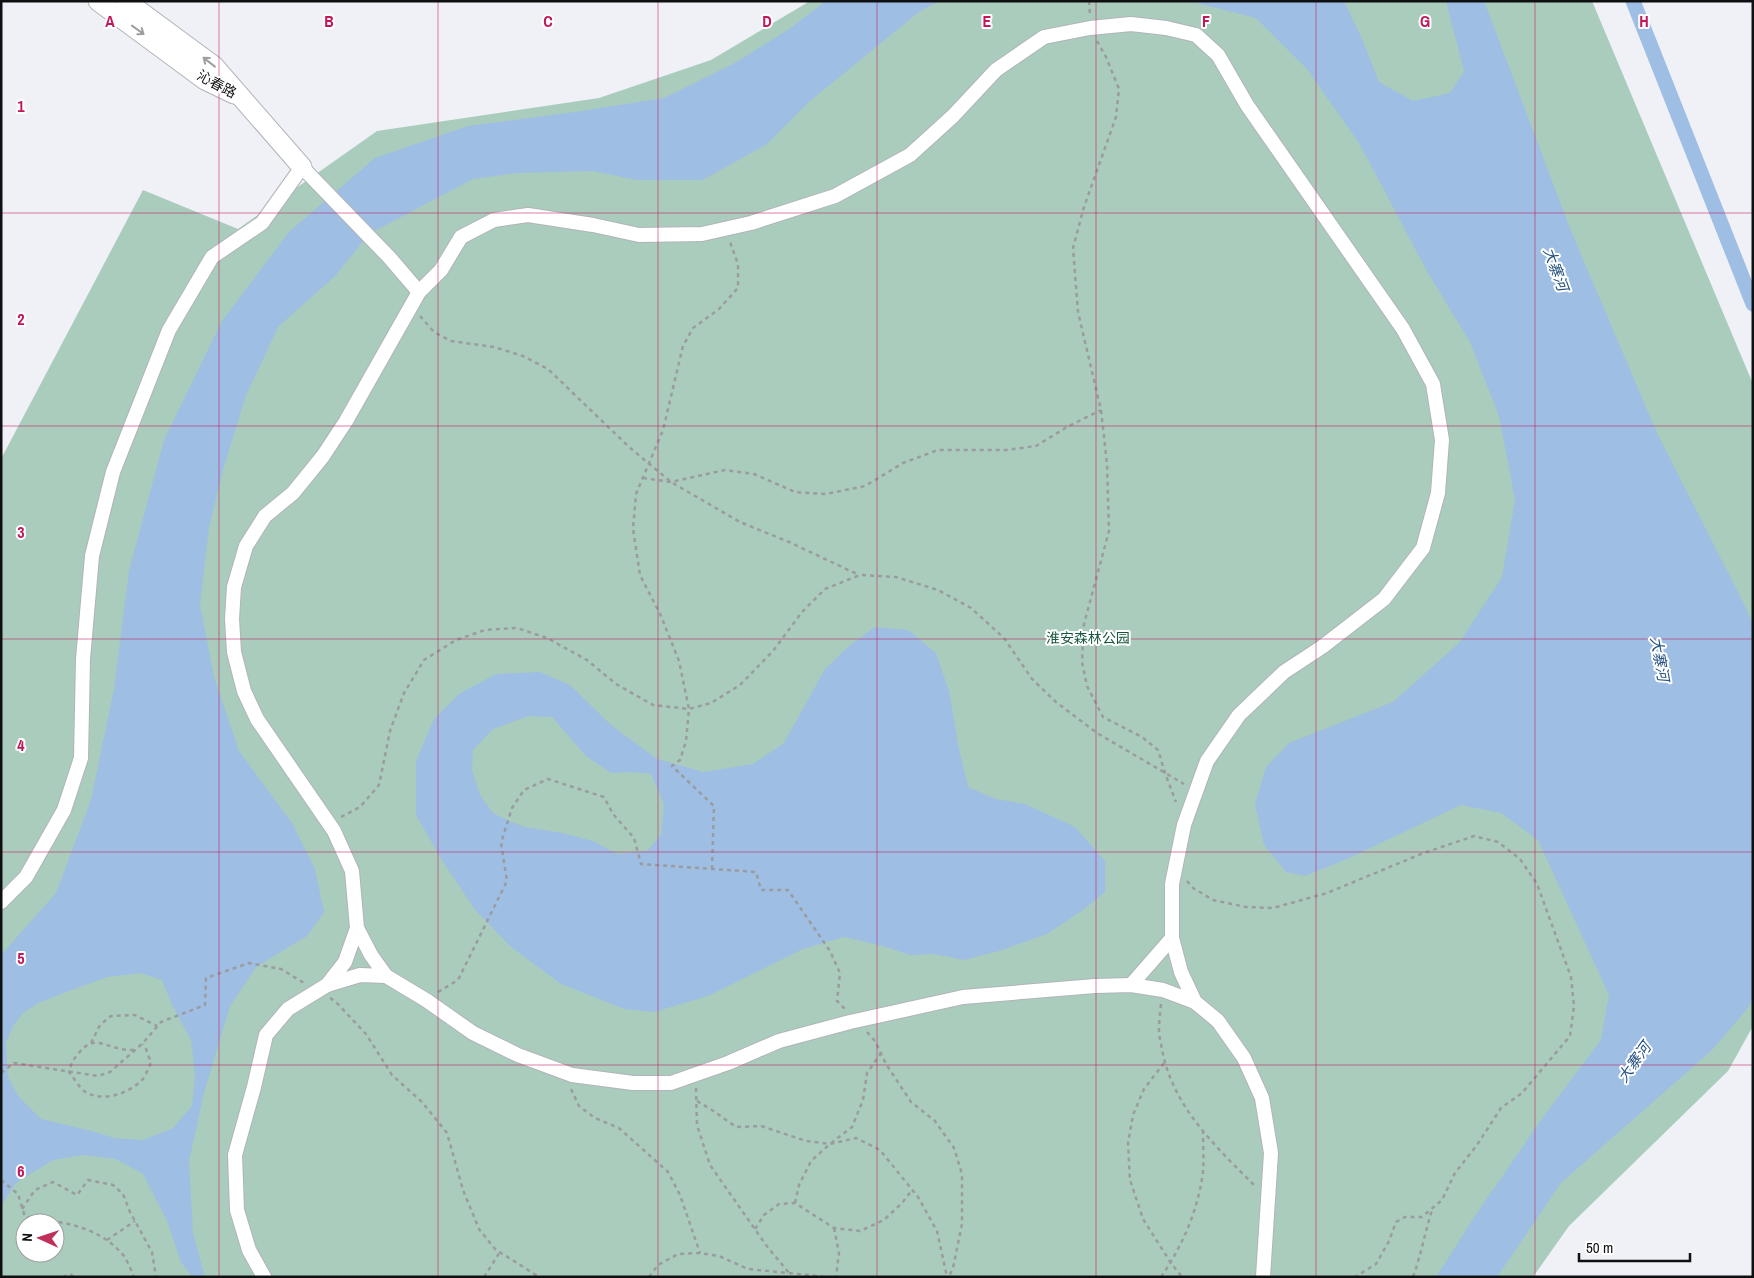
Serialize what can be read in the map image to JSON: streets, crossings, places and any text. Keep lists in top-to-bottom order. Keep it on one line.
{"streets":{"street":["沁春路"]},"water":["大寨河"],"parks":["淮安森林公园"],"scale_bar":"50 m","north":"left","grid":{"columns":["A","B","C","D","E","F","G","H"],"rows":["1","2","3","4","5","6"]}}
